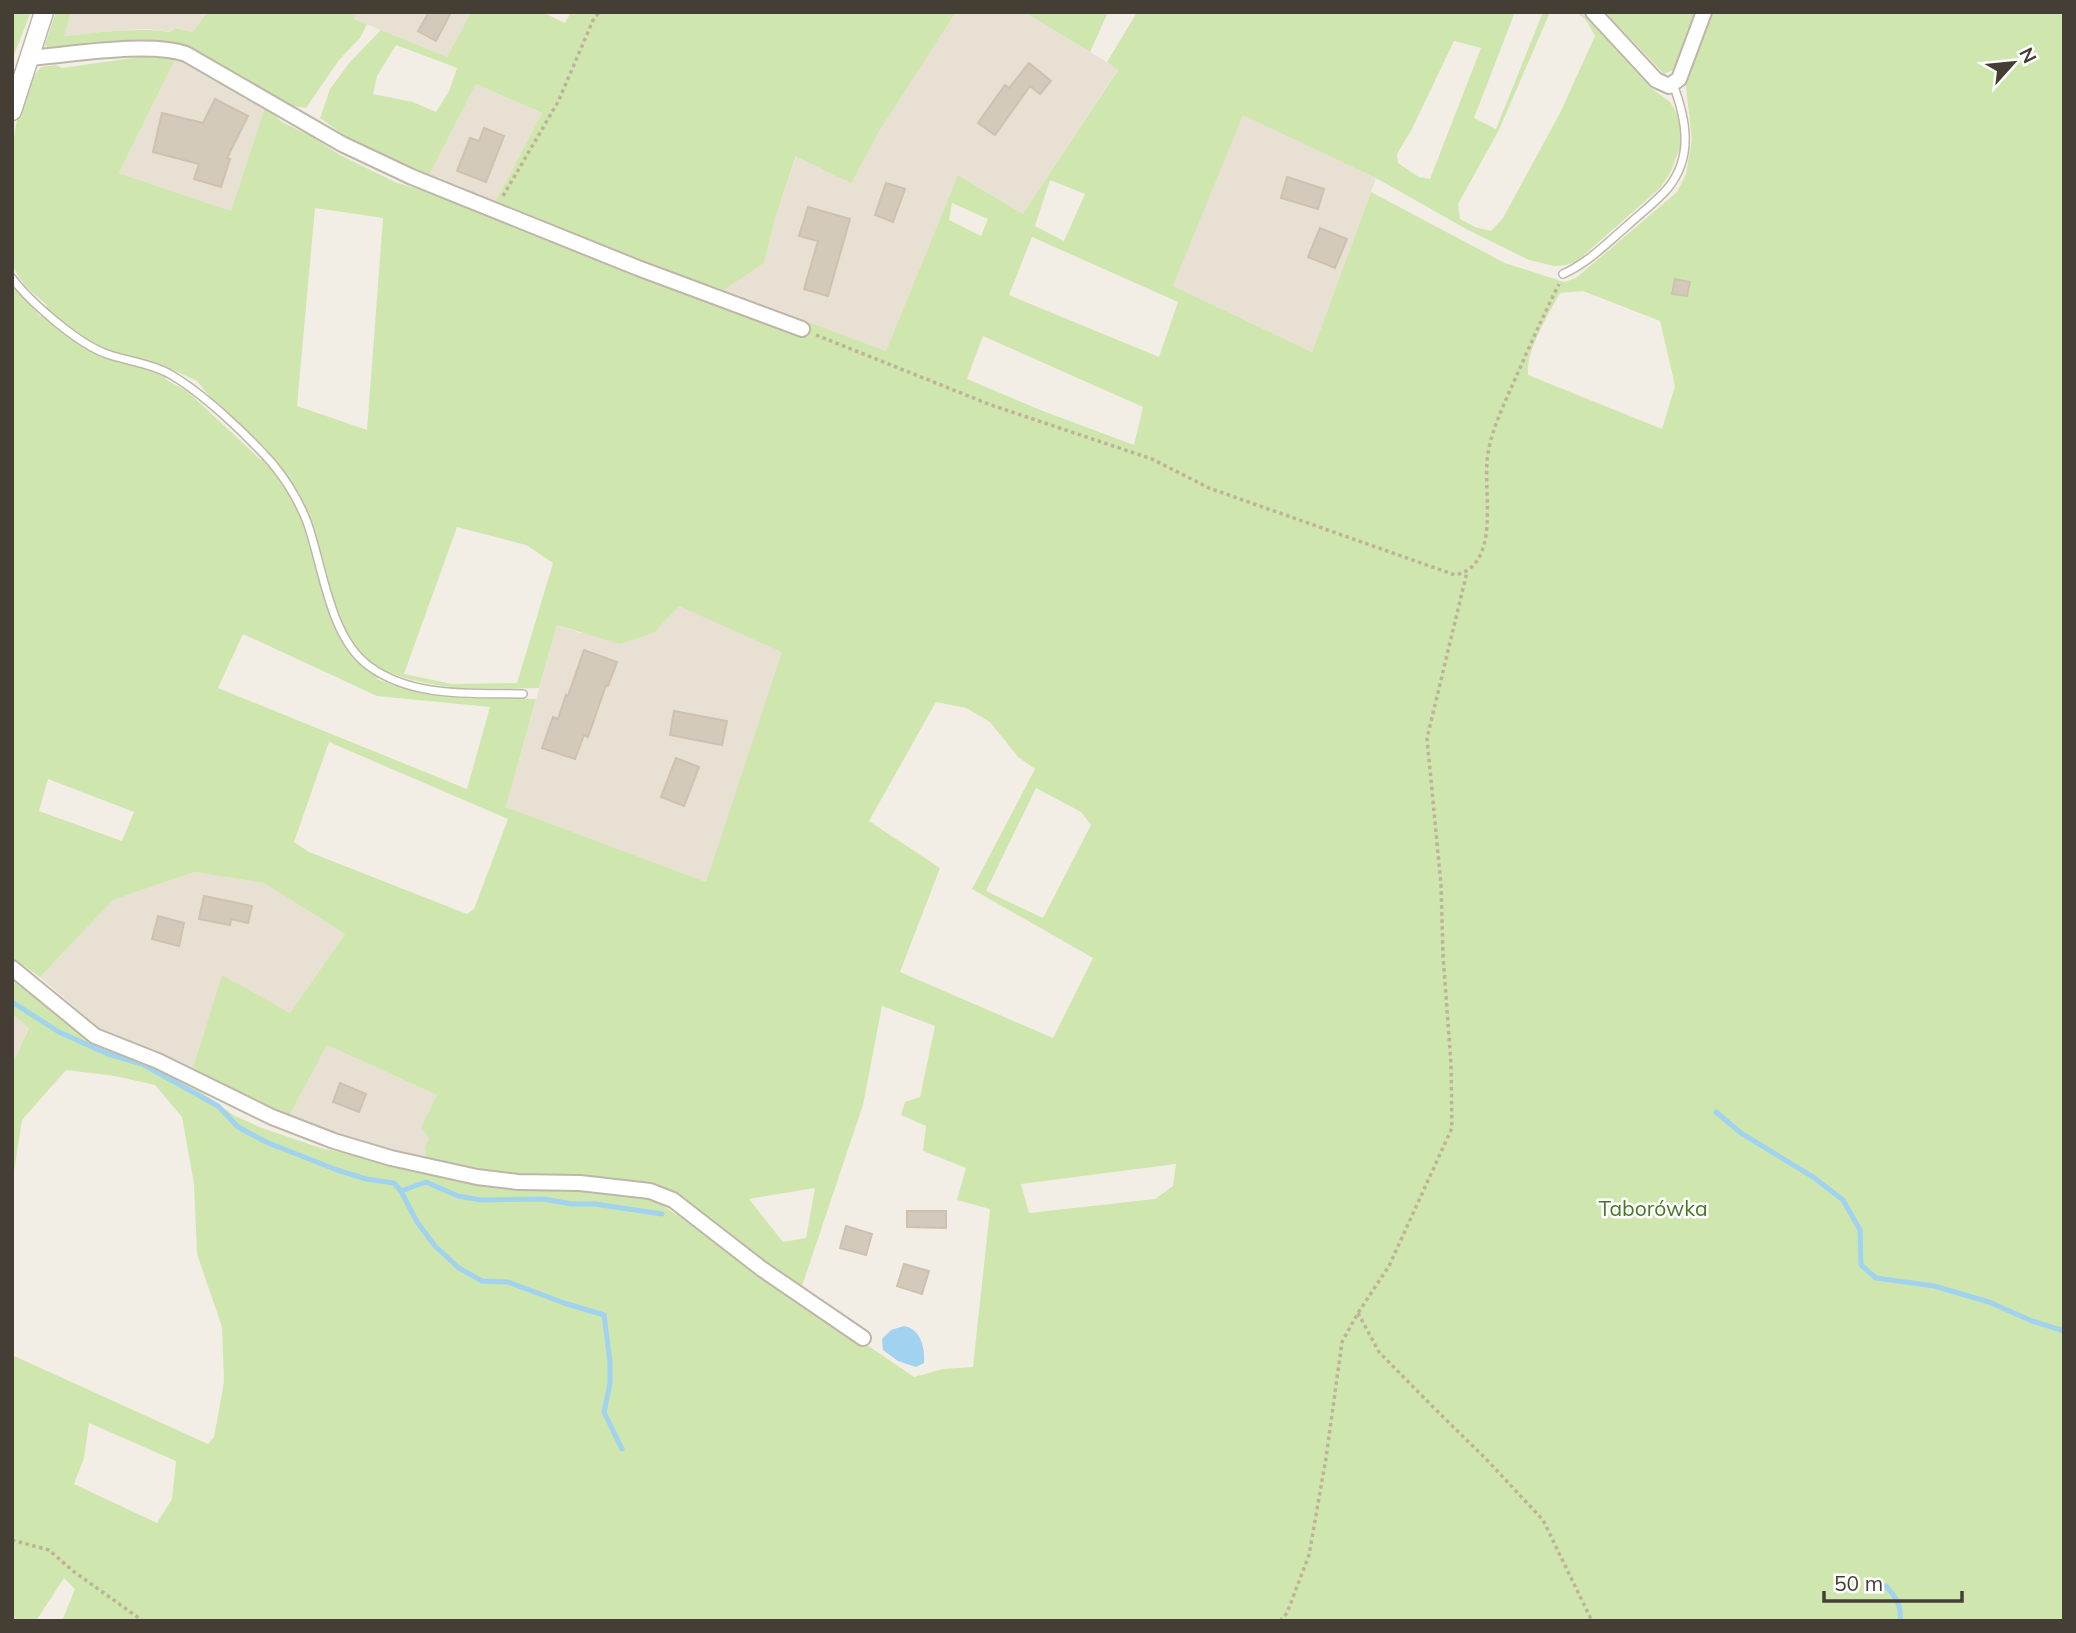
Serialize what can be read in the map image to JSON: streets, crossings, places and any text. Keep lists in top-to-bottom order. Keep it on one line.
{"parks":["Taborówka"],"scale_bar":"50 m","north":"top right"}
